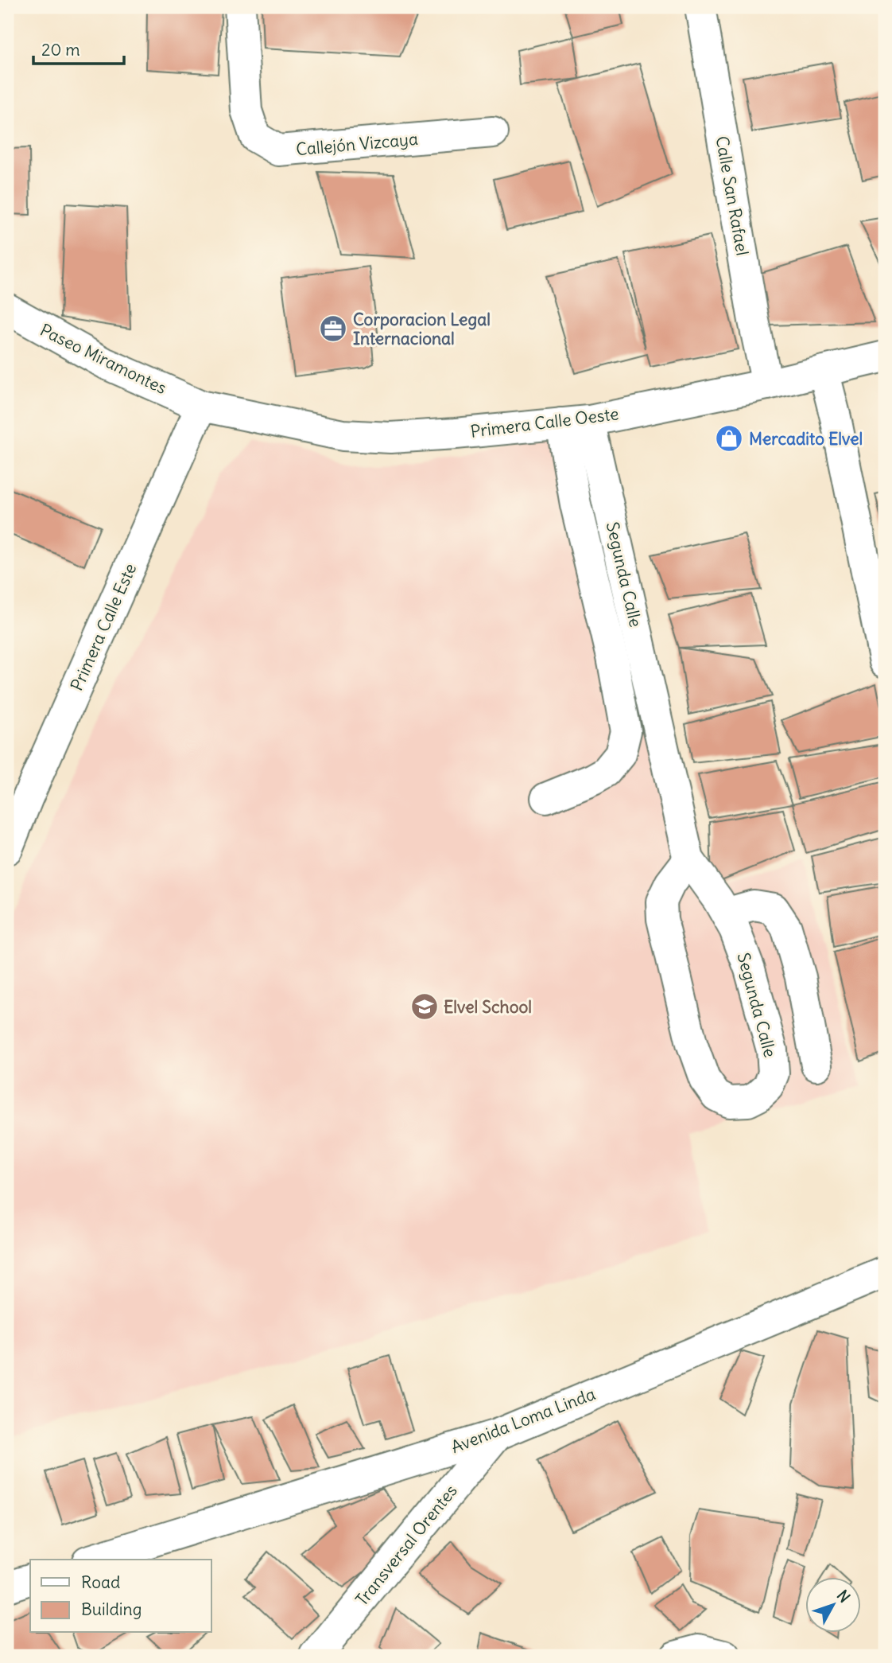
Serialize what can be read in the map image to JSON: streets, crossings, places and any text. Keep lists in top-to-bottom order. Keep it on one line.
{"streets":{"street":["Callejón Vizcaya","Calle San Rafael","Paseo Miramontes","Primera Calle Oeste","Segunda Calle","Primera Calle Este","Avenida Loma Linda","Transversal Orentes"]},"crossings":[["Calle San Rafael","Primera Calle Oeste"],["Paseo Miramontes","Primera Calle Oeste"],["Paseo Miramontes","Primera Calle Este"],["Primera Calle Oeste","Segunda Calle"],["Primera Calle Oeste","Primera Calle Este"],["Avenida Loma Linda","Transversal Orentes"]],"places":{"office":["Corporacion Legal Internacional"],"shop":["Mercadito Elvel"],"school or university":["Elvel School"]},"legend":["Road","Building"],"scale_bar":"20 m","north":"top right"}
